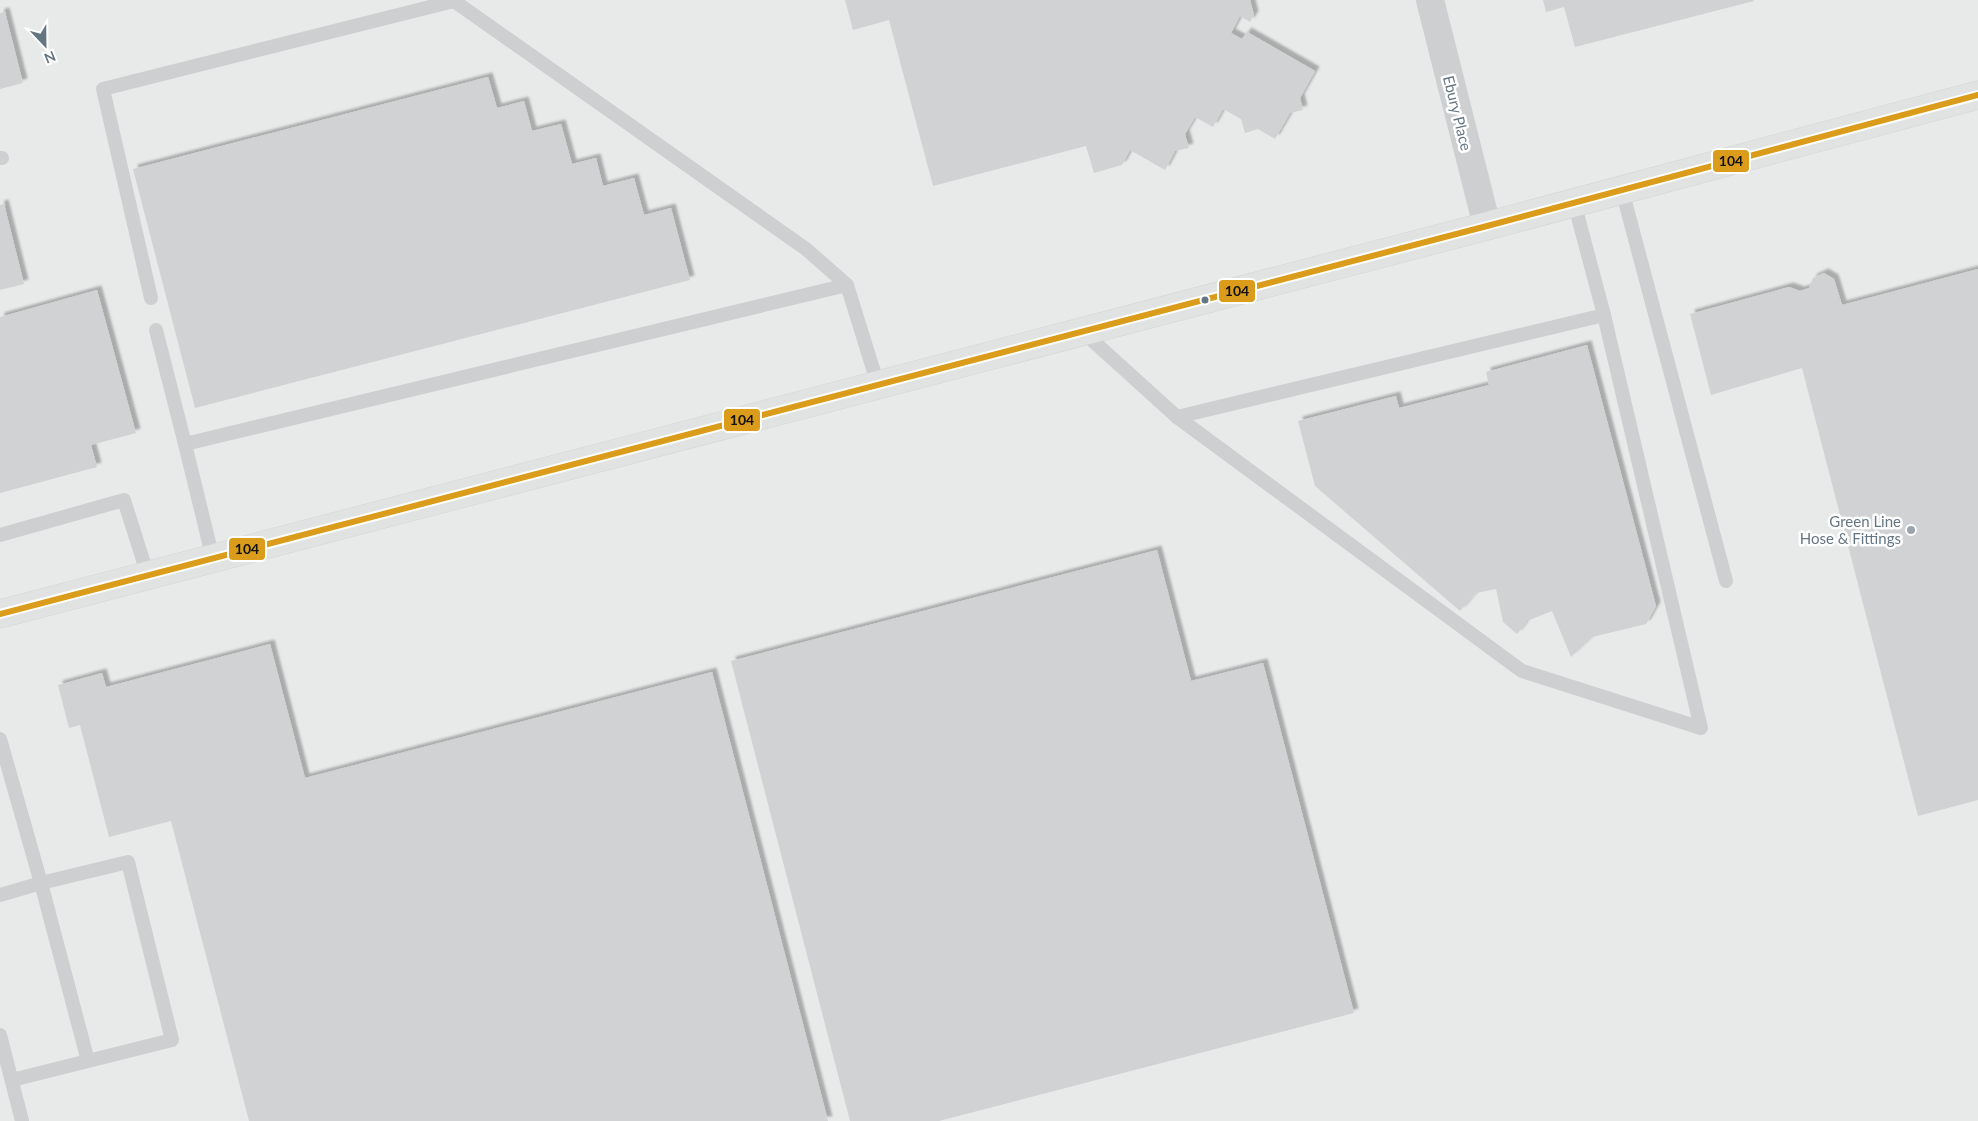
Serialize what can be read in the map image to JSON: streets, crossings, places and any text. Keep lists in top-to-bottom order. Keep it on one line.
{"streets":{"street":["Ebury Place"]},"places":["Green Line Hose & Fittings"],"lines":["transit line 104"],"north":"bottom"}
